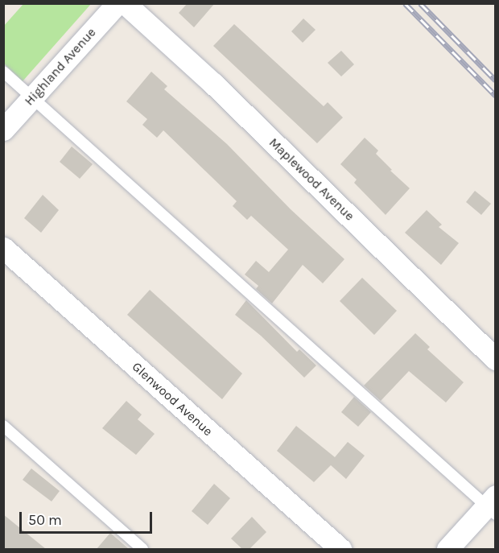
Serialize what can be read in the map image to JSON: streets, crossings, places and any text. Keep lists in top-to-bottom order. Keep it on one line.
{"streets":{"street":["Highland Avenue","Maplewood Avenue","Glenwood Avenue"]},"scale_bar":"50 m"}
